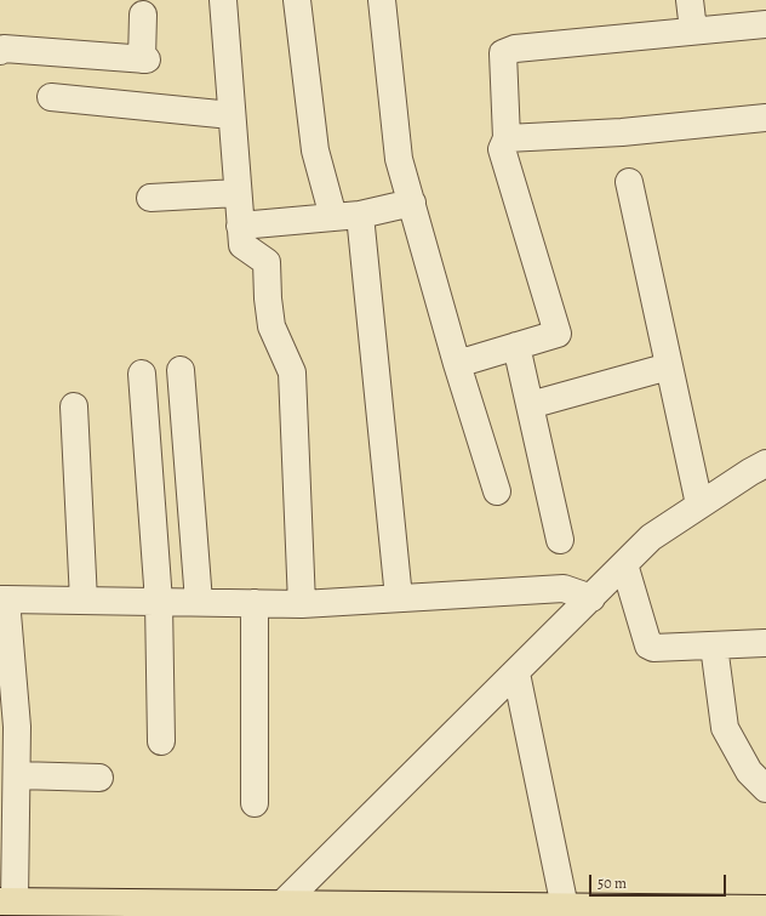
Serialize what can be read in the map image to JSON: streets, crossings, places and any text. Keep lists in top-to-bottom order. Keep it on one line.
{"scale_bar":"50 m"}
